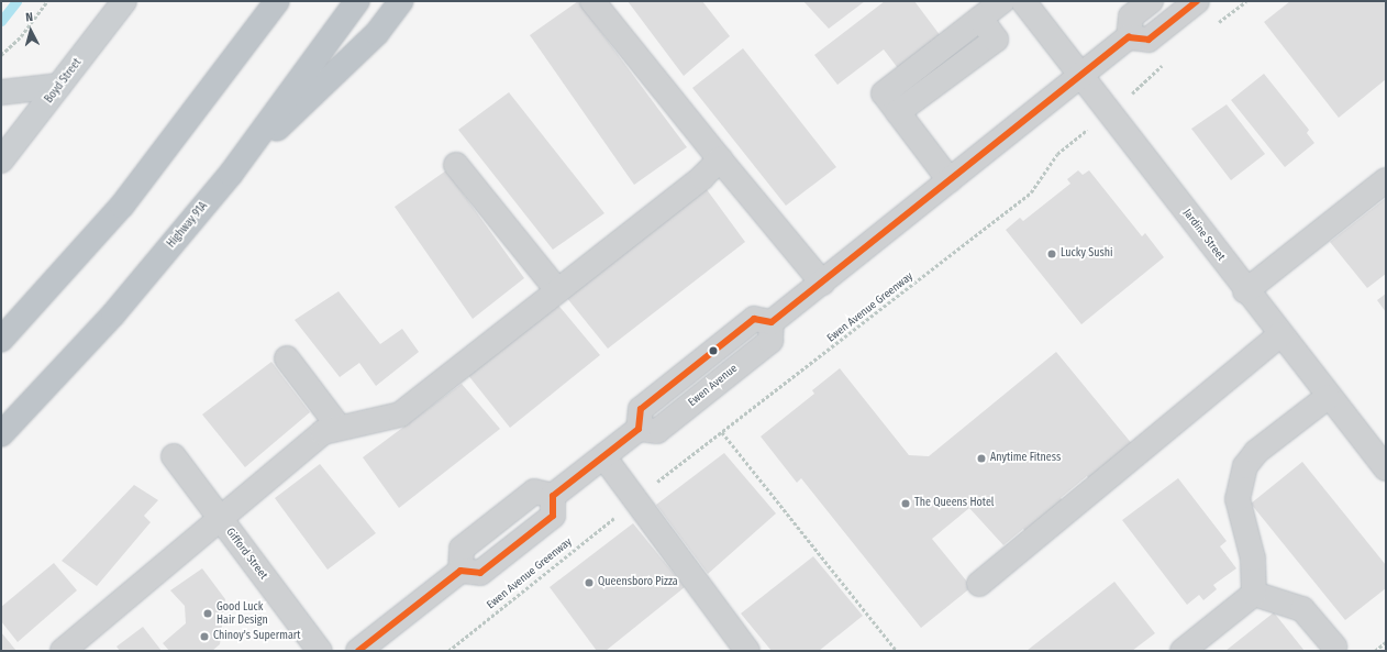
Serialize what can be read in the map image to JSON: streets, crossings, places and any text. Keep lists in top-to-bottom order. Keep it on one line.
{"streets":{"highway":["Highway 91A"],"main road":["Boyd Street"],"street":["Jardine Street","Ewen Avenue","Gifford Street"],"path":["Ewen Avenue Greenway"]},"crossings":[["Jardine Street","Ewen Avenue"]],"places":["Lucky Sushi","Anytime Fitness","The Queens Hotel","Queensboro Pizza","Good Luck Hair Design","Chinoy's Supermart"],"north":"top"}
